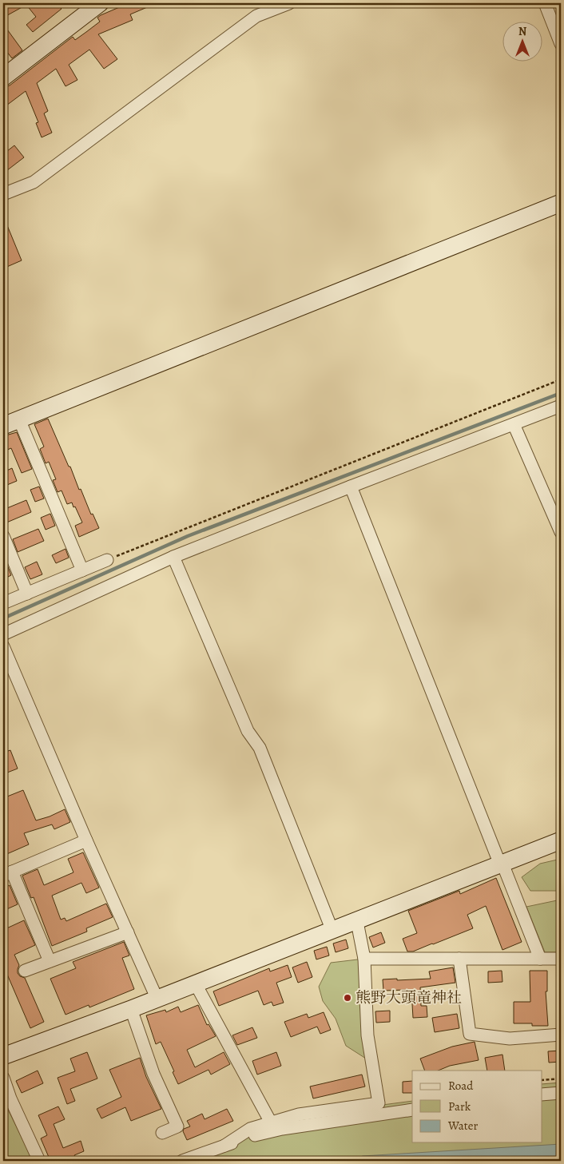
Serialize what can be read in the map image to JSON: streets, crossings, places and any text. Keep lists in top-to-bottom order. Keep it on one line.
{"places":["熊野大頭竜神社"],"legend":["Road","Park","Water"],"north":"top"}
